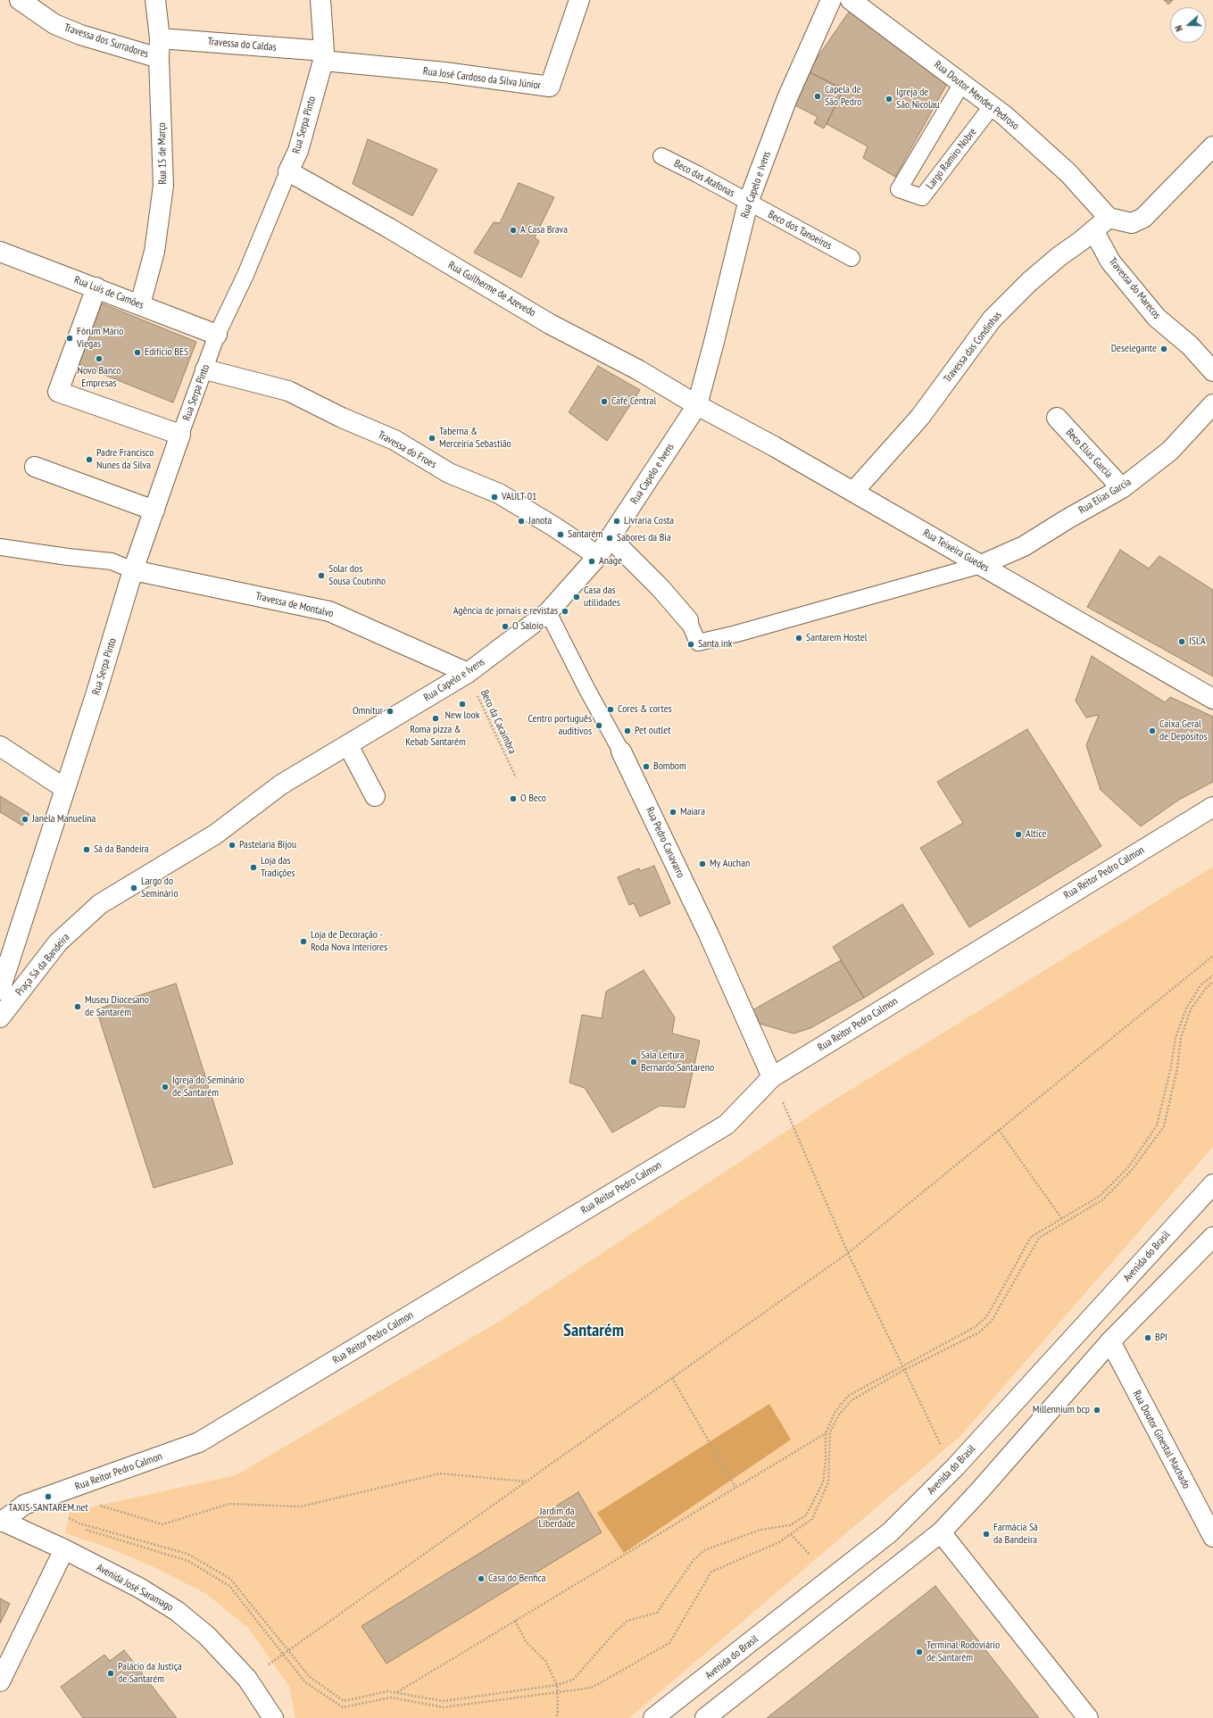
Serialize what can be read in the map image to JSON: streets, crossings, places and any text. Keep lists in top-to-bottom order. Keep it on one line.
{"streets":{"street":["Travessa dos Surradores","Travessa do Caldas","Rua José Cardoso da Silva Júnior","Rua Doutor Mendes Pedroso","Rua Serpa Pinto","Rua 15 de Março","Rua Capelo e Ivens","Travessa do Marecos","Rua Guilherme de Azevedo","Rua Luís de Camões","Travessa das Condinhas","Travessa do Froes","Beco Elias Garcia","Rua Elias Garcia","Rua Teixeira Guedes","Travessa de Montalvo","Rua Pedro Canavarro","Rua Reitor Pedro Calmon","Praça Sá da Bandeira","Avenida do Brasil","Rua Doutor Ginestal Machado","Avenida José Saramago"],"lane":["Largo Ramiro Nobre","Beco das Atafonas","Beco dos Tanoeiros"],"path":["Beco da Cacaimbra"]},"crossings":[["Travessa dos Surradores","Rua 15 de Março"],["Travessa do Caldas","Rua José Cardoso da Silva Júnior"],["Travessa do Caldas","Rua Serpa Pinto"],["Travessa do Caldas","Rua 15 de Março"],["Rua José Cardoso da Silva Júnior","Rua Serpa Pinto"],["Rua Doutor Mendes Pedroso","Largo Ramiro Nobre"],["Rua Doutor Mendes Pedroso","Travessa das Condinhas"],["Rua Serpa Pinto","Rua Guilherme de Azevedo"],["Rua Serpa Pinto","Rua Luís de Camões"],["Rua Serpa Pinto","Travessa do Froes"],["Rua Serpa Pinto","Travessa de Montalvo"],["Rua 15 de Março","Rua Luís de Camões"],["Beco das Atafonas","Rua Capelo e Ivens"],["Beco das Atafonas","Beco dos Tanoeiros"],["Rua Capelo e Ivens","Beco dos Tanoeiros"],["Rua Capelo e Ivens","Rua Guilherme de Azevedo"],["Rua Capelo e Ivens","Travessa do Froes"],["Rua Capelo e Ivens","Rua Teixeira Guedes"],["Rua Capelo e Ivens","Travessa de Montalvo"],["Rua Capelo e Ivens","Beco da Cacaimbra"],["Rua Capelo e Ivens","Rua Pedro Canavarro"],["Rua Capelo e Ivens","Praça Sá da Bandeira"],["Travessa do Marecos","Travessa das Condinhas"],["Rua Guilherme de Azevedo","Rua Teixeira Guedes"],["Travessa das Condinhas","Rua Teixeira Guedes"],["Beco Elias Garcia","Rua Elias Garcia"],["Rua Elias Garcia","Rua Teixeira Guedes"],["Travessa de Montalvo","Beco da Cacaimbra"],["Rua Pedro Canavarro","Rua Reitor Pedro Calmon"],["Rua Reitor Pedro Calmon","Avenida José Saramago"]],"districts":["Santarém"],"parks":["Jardim da Liberdade"],"places":["Capela de São Pedro","Igreja de São Nicolau","A Casa Brava","Fórum Mário Viegas","Deselegante","Edifício BES","Novo Banco Empresas","Café Central","Taberna & Merceiria Sebastião","Padre Francisco Nunes da Silva","VAULT 01","Janota","Livraria Costa","Santarém","Sabores da Bia","Anage","Solar dos Sousa Coutinho","Casa das utilidades","Agência de jornais e revistas","O Saloio","Santarem Hostel","ISLA","Santa ink","New look","Cores & cortes","Omnitur","Roma pizza & Kebab Santarém","Centro português auditivos","Pet outlet","Caixa Geral de Depósitos","Bombom","O Beco","Maiara","Janela Manuelina","Altice","Pastelaria Bijou","Sá da Bandeira","My Auchan","Loja das Tradições","Largo do Seminário","Loja de Decoração - Roda Nova Interiores","Museu Diocesano de Santarém","Sala Leitura Bernardo Santareno","Igreja do Seminário de Santarém","BPI","Millennium bcp","TAXIS-SANTAREM.net","Farmácia Sá da Bandeira","Casa do Benfica","Terminal Rodoviário de Santarém","Palácio da Justiça de Santarém"],"north":"left"}
